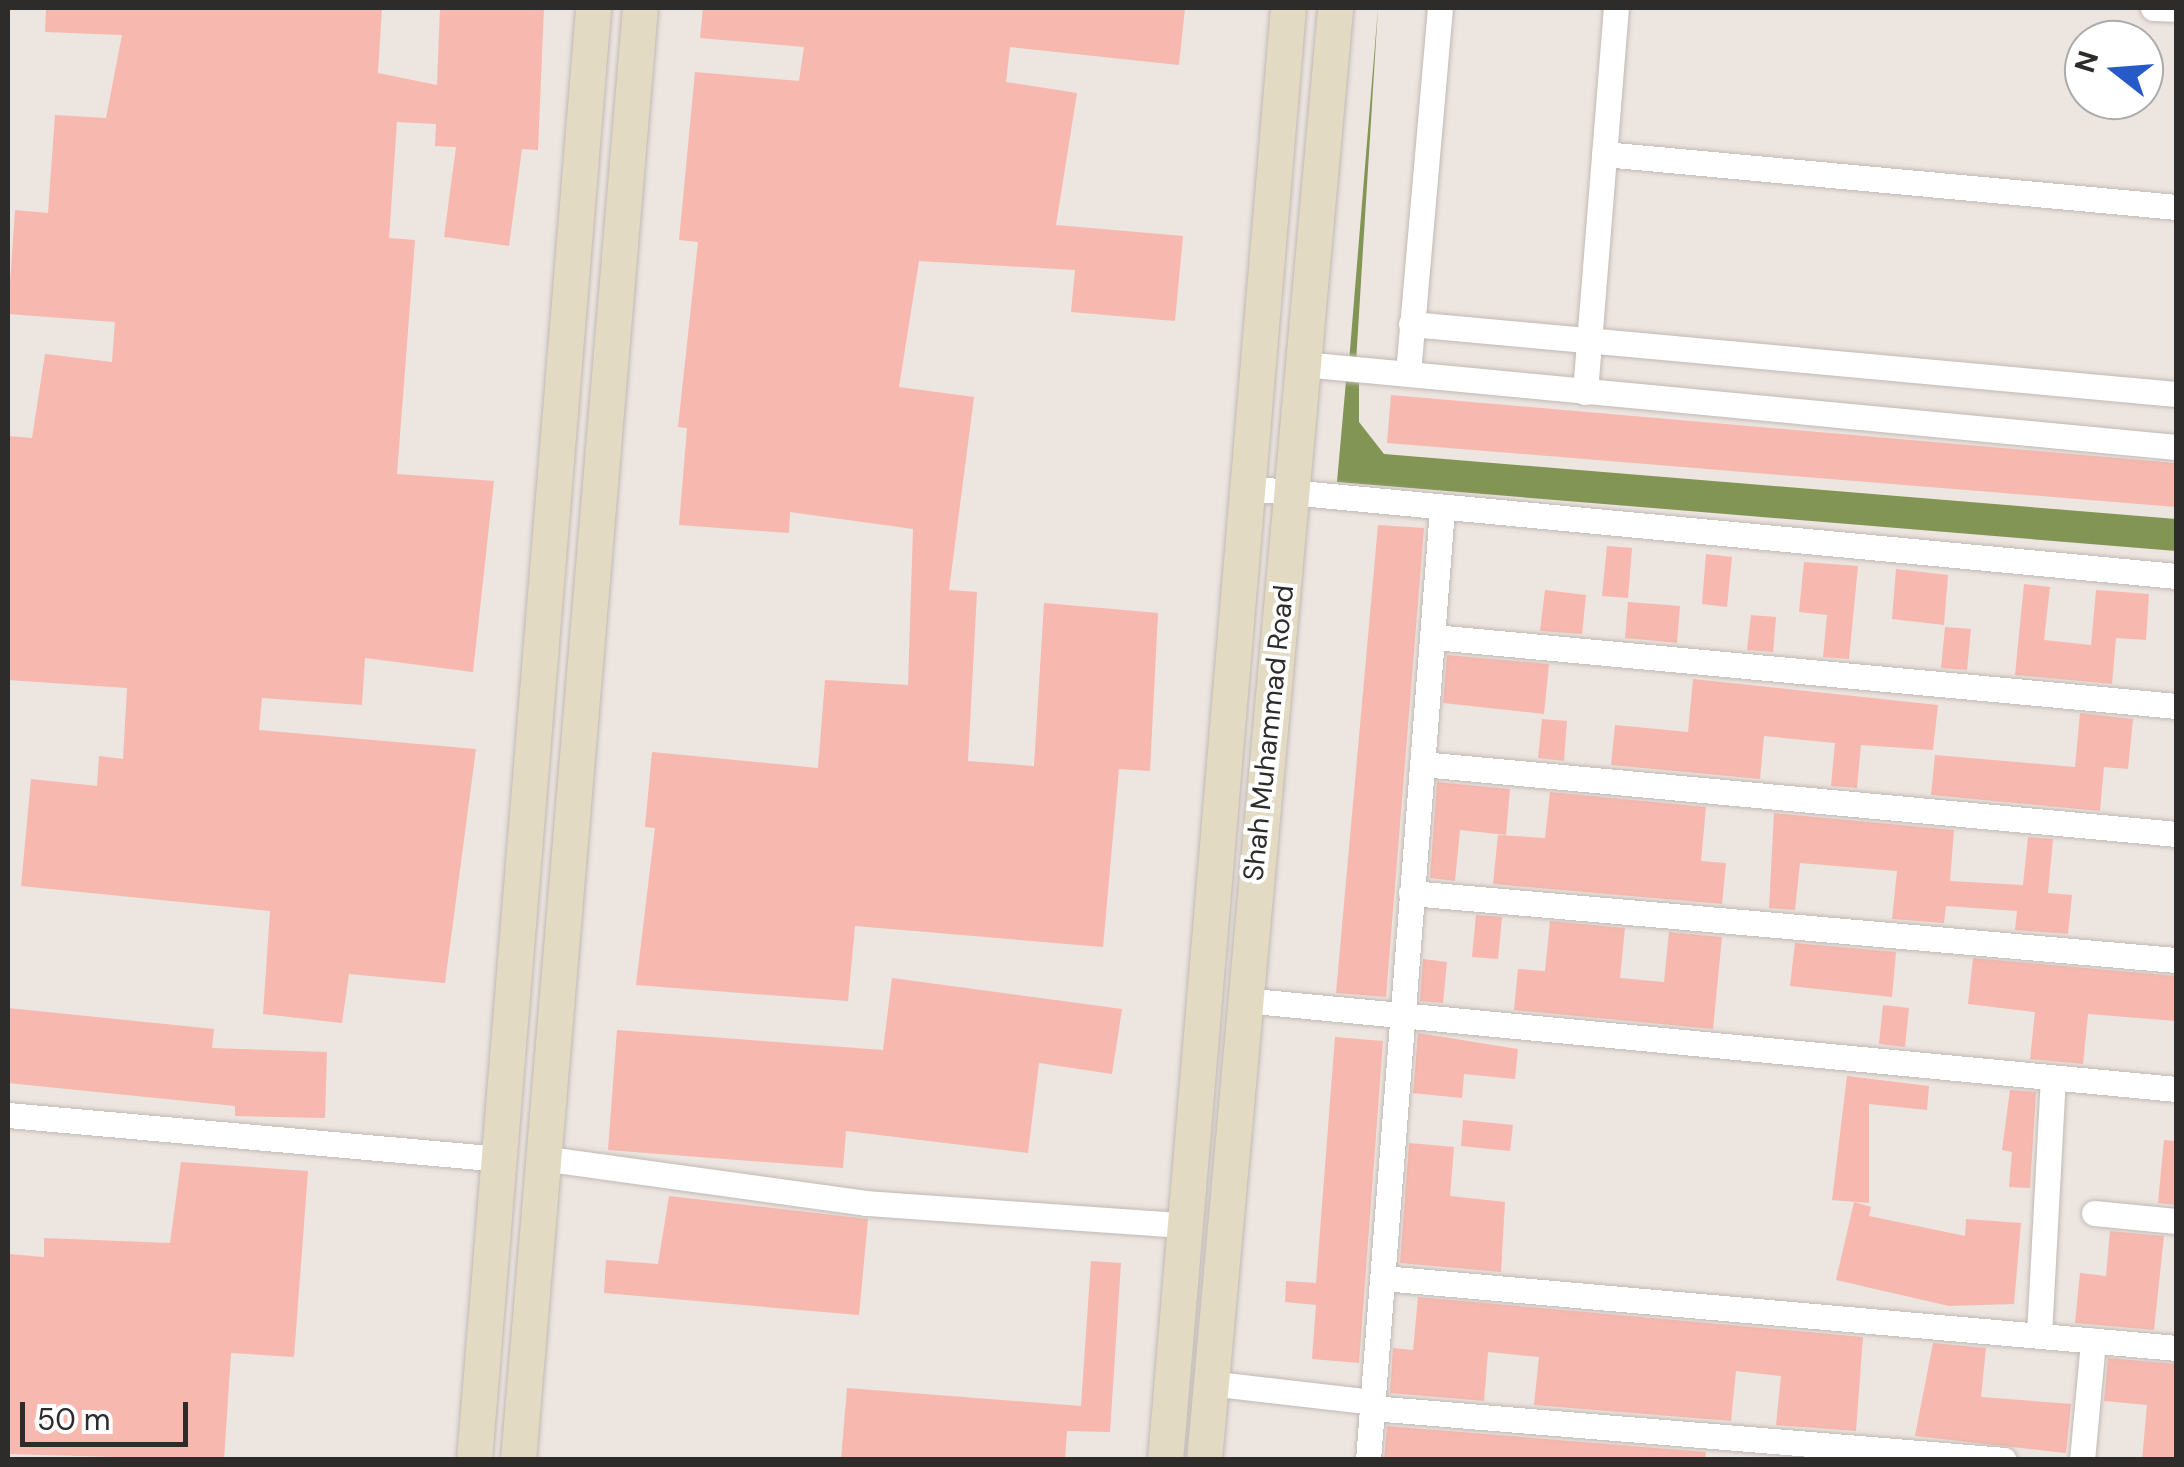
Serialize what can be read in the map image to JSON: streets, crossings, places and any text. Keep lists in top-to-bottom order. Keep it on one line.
{"streets":{"street":["Shah Muhammad Road"]},"scale_bar":"50 m","north":"left"}
